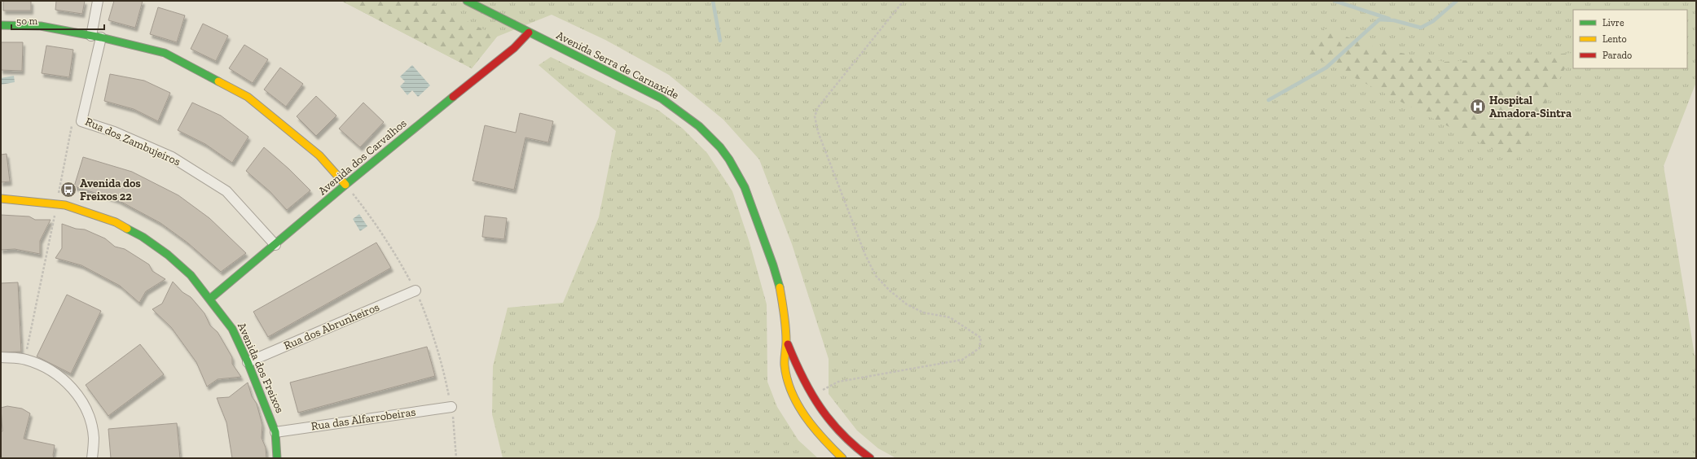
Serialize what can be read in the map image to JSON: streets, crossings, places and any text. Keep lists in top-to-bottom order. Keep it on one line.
{"streets":{"street":["Avenida Serra de Carnaxide","Rua dos Zambujeiros","Avenida dos Carvalhos","Rua dos Abrunheiros","Avenida dos Freixos","Rua das Alfarrobeiras"]},"crossings":[["Avenida Serra de Carnaxide","Avenida dos Carvalhos"],["Rua dos Zambujeiros","Avenida dos Carvalhos"],["Avenida dos Carvalhos","Avenida dos Freixos"],["Rua dos Abrunheiros","Avenida dos Freixos"],["Avenida dos Freixos","Rua das Alfarrobeiras"]],"places":{"hospital":["Hospital Amadora-Sintra"],"bus stop":["Avenida dos Freixos 22"]},"legend":["Livre","Lento","Parado"],"scale_bar":"50 m"}
